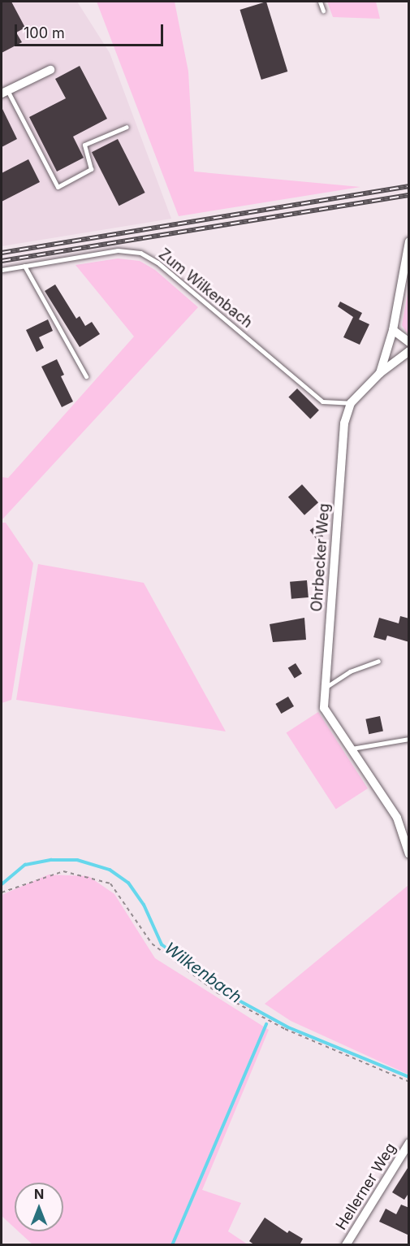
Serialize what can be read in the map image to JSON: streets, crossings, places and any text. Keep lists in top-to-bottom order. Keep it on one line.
{"streets":{"street":["Ohrbecker Weg","Hellerner Weg"],"lane":["Zum Wilkenbach"]},"crossings":[["Zum Wilkenbach","Ohrbecker Weg"]],"water":["Wilkenbach"],"scale_bar":"100 m","north":"top"}
